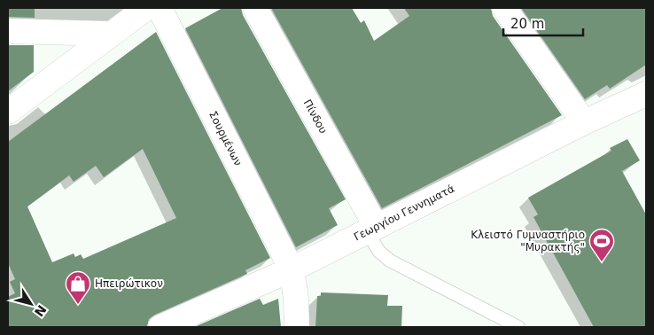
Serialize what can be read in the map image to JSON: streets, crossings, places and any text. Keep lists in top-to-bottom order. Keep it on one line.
{"streets":{"street":["Πίνδου","Σουρμένων","Γεωργίου Γεννηματά"]},"crossings":[["Πίνδου","Γεωργίου Γεννηματά"],["Σουρμένων","Γεωργίου Γεννηματά"]],"places":{"sports":["Κλειστό Γυμναστήριο \"Μυρακτής\""],"shop":["Ηπειρώτικον"]},"scale_bar":"20 m","north":"bottom right"}
